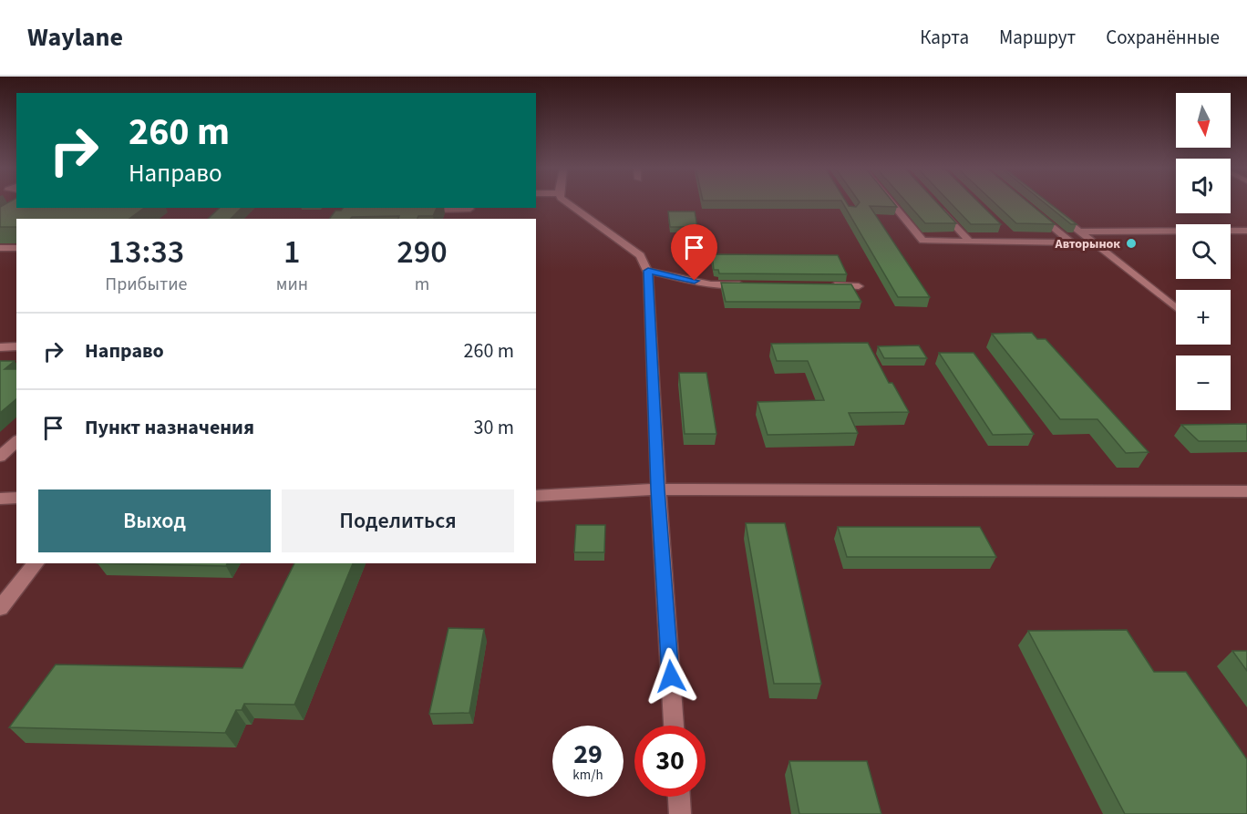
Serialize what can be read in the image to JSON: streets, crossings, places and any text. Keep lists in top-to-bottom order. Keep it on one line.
{"places":["Авторынок"],"north":"bottom","page":{"header":"Waylane","nav":["Карта","Маршрут","Сохранённые"],"map_buttons":["+","−"],"turn":["260 m","Направо"],"eta":["13:33","Прибытие","1","мин","290","m"],"list":[{"name":"Направо","value":"260 m"},{"name":"Пункт назначения","value":"30 m"}],"buttons":["Выход","Поделиться"],"speed":"29 km/h","limit":"30"}}
